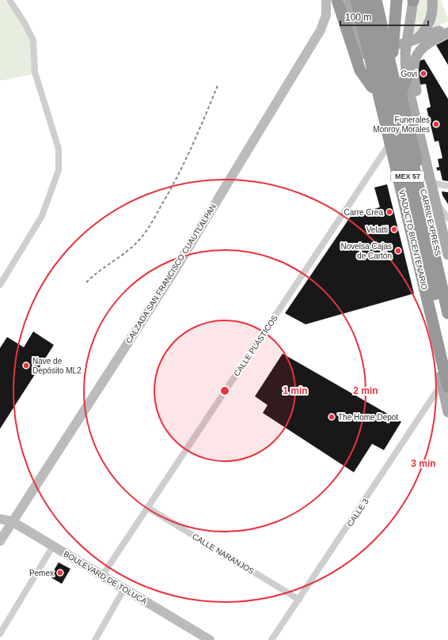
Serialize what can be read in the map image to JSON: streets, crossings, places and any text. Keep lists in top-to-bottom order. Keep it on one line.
{"streets":{"highway":["MEX 57","CARRIL EXPRESS","VIADUCTO BICENTENARIO"],"street":["CALZADA SAN FRANCISCO CUAUTLALPAN","CALLE PLÁSTICOS","CALLE 3","CALLE NARANJOS","BOULEVARD DE TOLUCA"]},"crossings":[["VIADUCTO BICENTENARIO","CALLE 3"],["CALZADA SAN FRANCISCO CUAUTLALPAN","BOULEVARD DE TOLUCA"],["CALLE PLÁSTICOS","CALLE NARANJOS"],["CALLE PLÁSTICOS","BOULEVARD DE TOLUCA"],["CALLE 3","CALLE NARANJOS"]],"places":["Govi","Funerales Monroy Morales","Carre Crea","Velatti","Novelsa Cajas de Cartón","Nave de Depósito ML2","The Home Depot","Pemex"],"scale_bar":"100 m","rings":["1 min","2 min","3 min"]}
